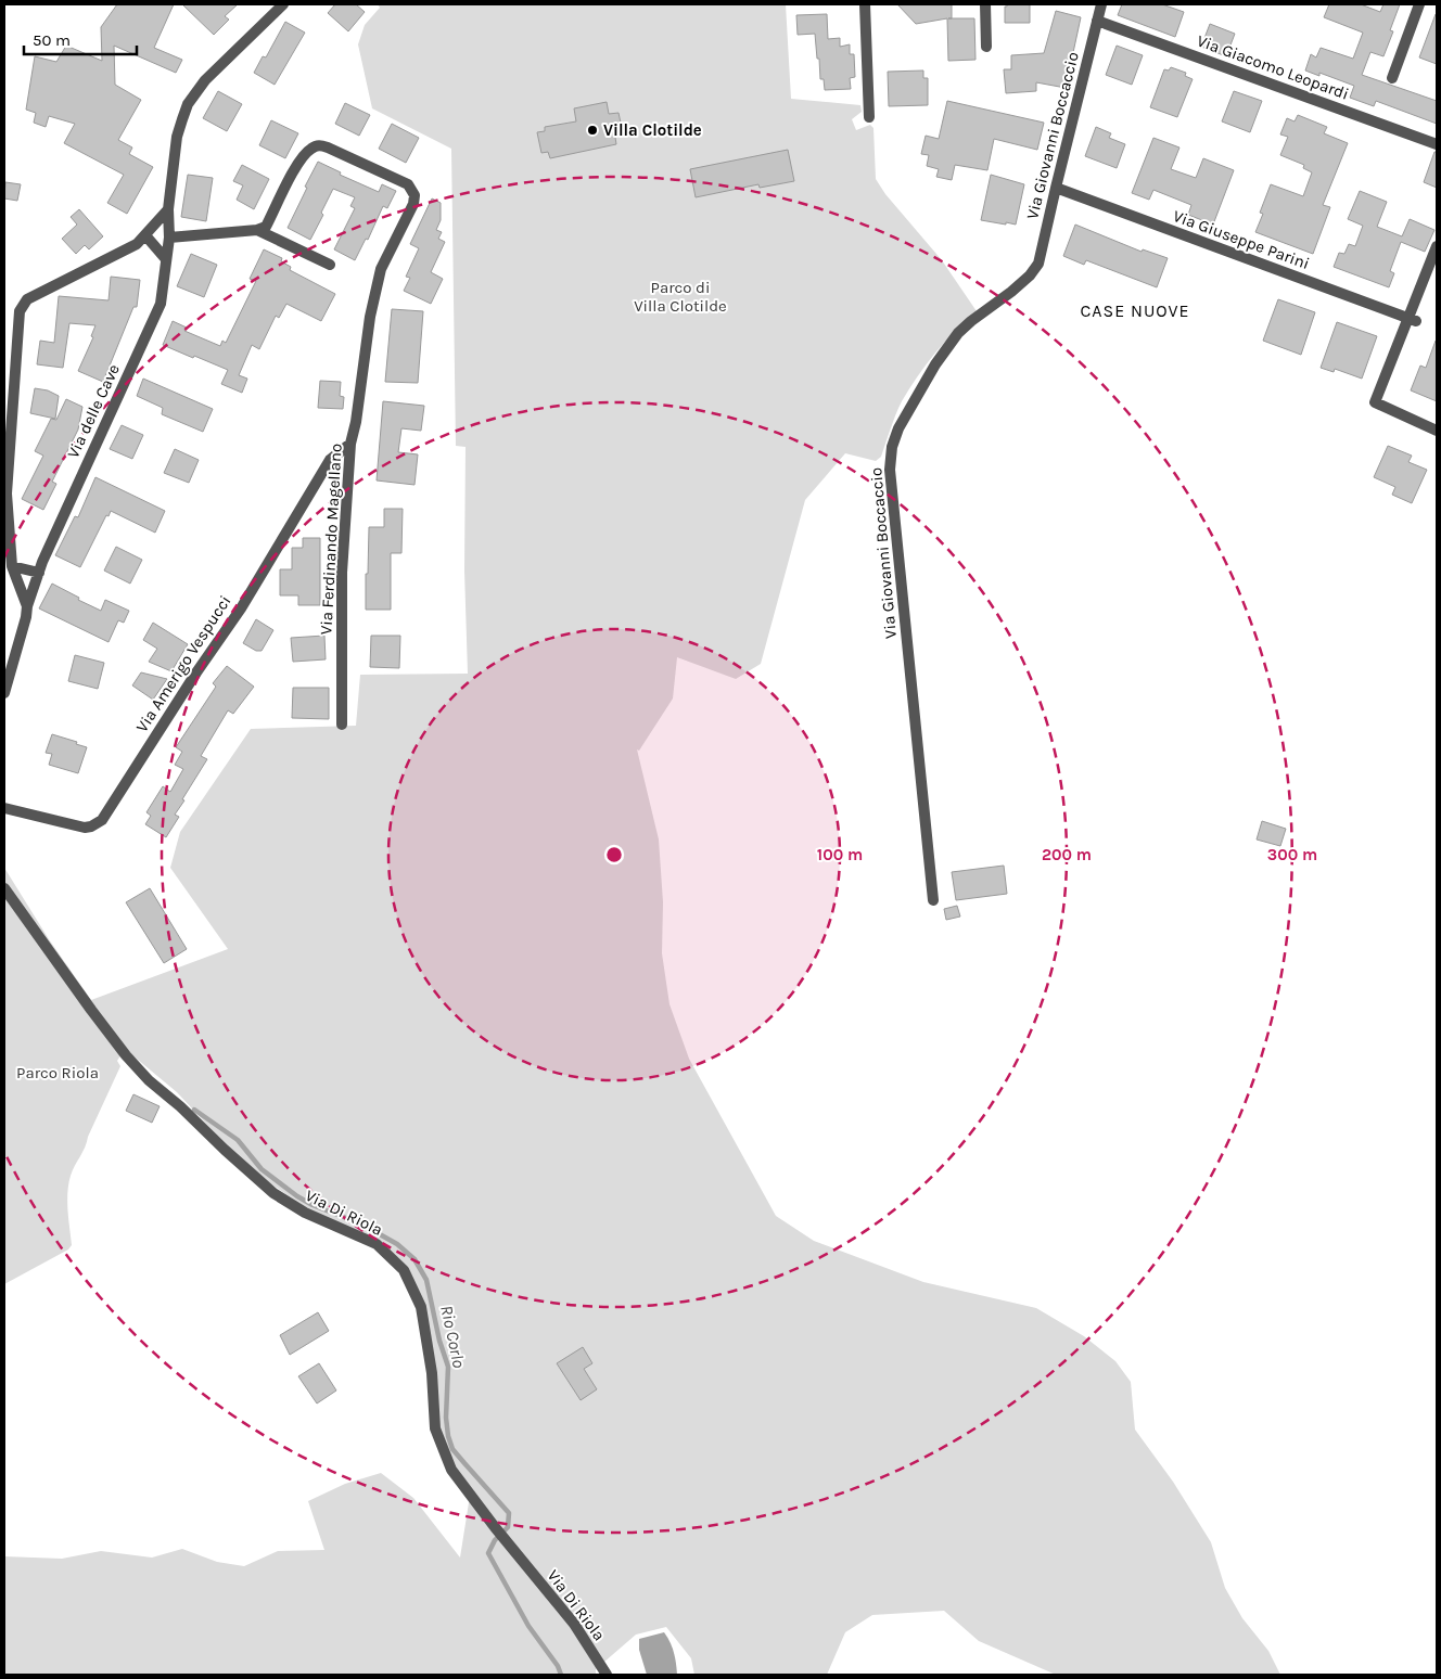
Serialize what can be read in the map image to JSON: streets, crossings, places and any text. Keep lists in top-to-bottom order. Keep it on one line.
{"streets":{"street":["Via Giacomo Leopardi","Via Giovanni Boccaccio","Via Giuseppe Parini","Via delle Cave","Via Ferdinando Magellano","Via Amerigo Vespucci","Via Di Riola"]},"crossings":[["Via Giacomo Leopardi","Via Giovanni Boccaccio"],["Via Giovanni Boccaccio","Via Giuseppe Parini"],["Via Ferdinando Magellano","Via Amerigo Vespucci"]],"districts":["CASE NUOVE"],"water":["Rio Corlo"],"parks":["Parco di Villa Clotilde","Parco Riola"],"places":["Villa Clotilde"],"scale_bar":"50 m","rings":["100 m","200 m","300 m"]}
